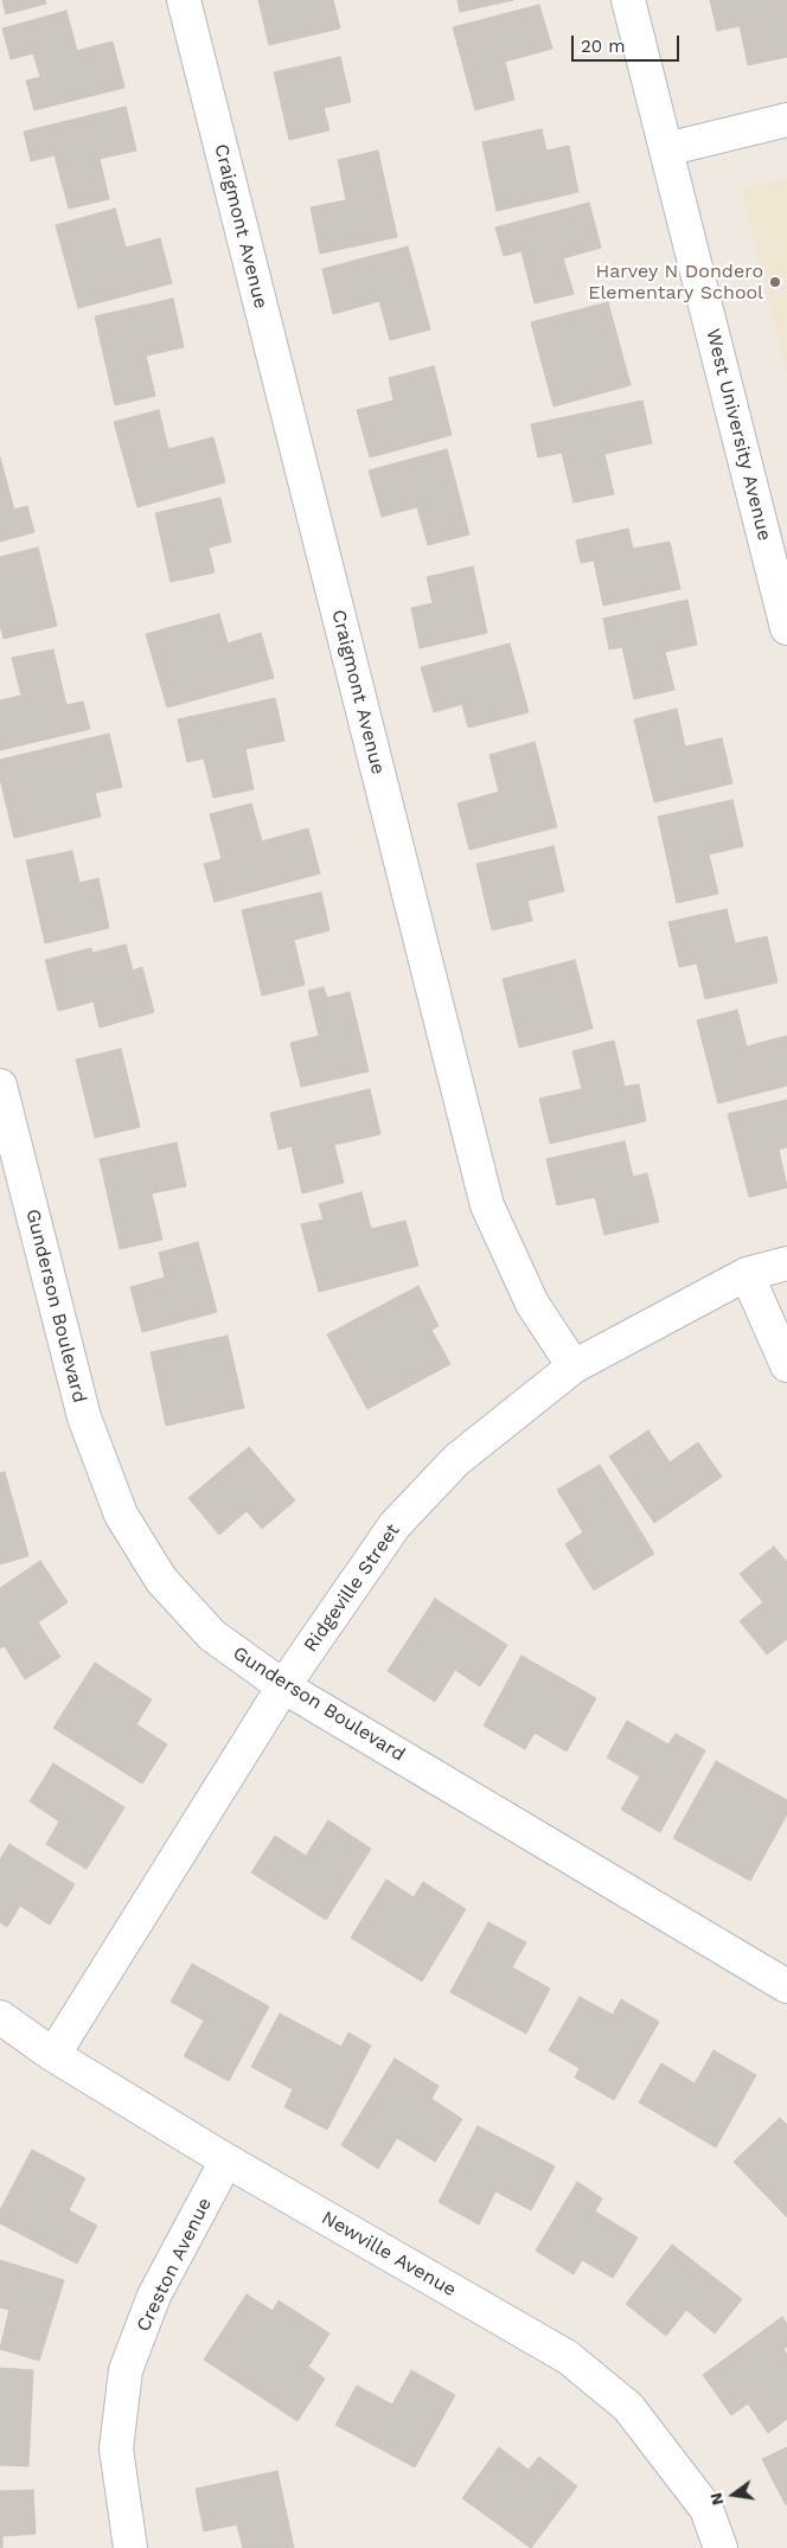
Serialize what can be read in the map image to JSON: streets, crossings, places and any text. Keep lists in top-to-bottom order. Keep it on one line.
{"streets":{"street":["Craigmont Avenue","West University Avenue","Gunderson Boulevard","Ridgeville Street","Newville Avenue","Creston Avenue"]},"crossings":[["Craigmont Avenue","Ridgeville Street"],["Gunderson Boulevard","Ridgeville Street"],["Ridgeville Street","Newville Avenue"],["Newville Avenue","Creston Avenue"]],"places":["Harvey N Dondero Elementary School"],"scale_bar":"20 m","north":"left"}
